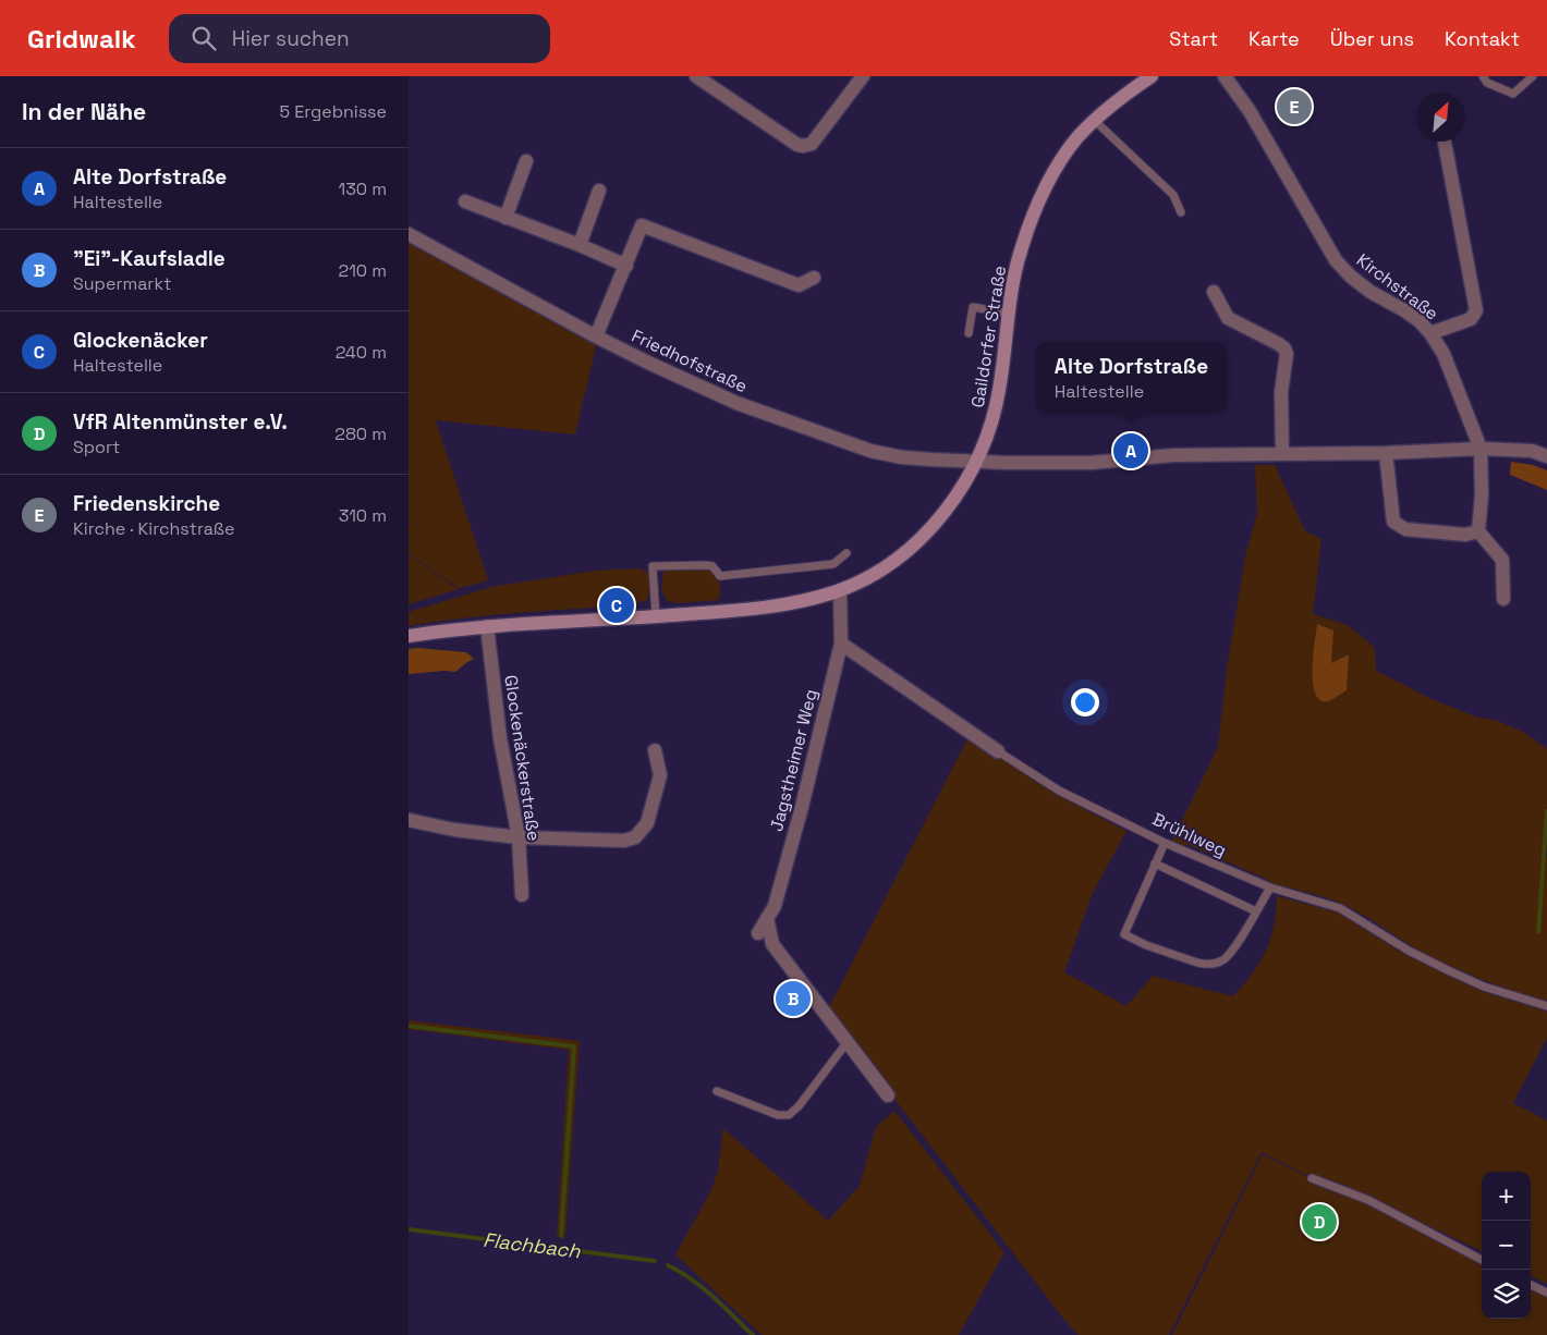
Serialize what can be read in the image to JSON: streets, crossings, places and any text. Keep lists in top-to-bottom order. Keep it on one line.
{"streets":{"main road":["Gaildorfer Straße"],"street":["Kirchstraße","Friedhofstraße","Glockenäckerstraße","Jagstheimer Weg","Brühlweg"]},"crossings":[["Kirchstraße","Friedhofstraße"],["Gaildorfer Straße","Friedhofstraße"],["Gaildorfer Straße","Glockenäckerstraße"],["Gaildorfer Straße","Jagstheimer Weg"],["Jagstheimer Weg","Brühlweg"]],"water":["Flachbach"],"north":"top right","page":{"header":"Gridwalk","search":"Hier suchen","nav":["Start","Karte","Über uns","Kontakt"],"heading":["In der Nähe","5 Ergebnisse"],"pins":["E","A","C","B","D"],"list":[{"mark":"A","name":"Alte Dorfstraße","note":"Haltestelle","value":"130 m"},{"mark":"B","name":"\"Ei\"-Kaufsladle","note":"Supermarkt","value":"210 m"},{"mark":"C","name":"Glockenäcker","note":"Haltestelle","value":"240 m"},{"mark":"D","name":"VfR Altenmünster e.V.","note":"Sport","value":"280 m"},{"mark":"E","name":"Friedenskirche","note":"Kirche · Kirchstraße","value":"310 m"}],"popup":["Alte Dorfstraße","Haltestelle"],"map_buttons":["+","−"]}}
